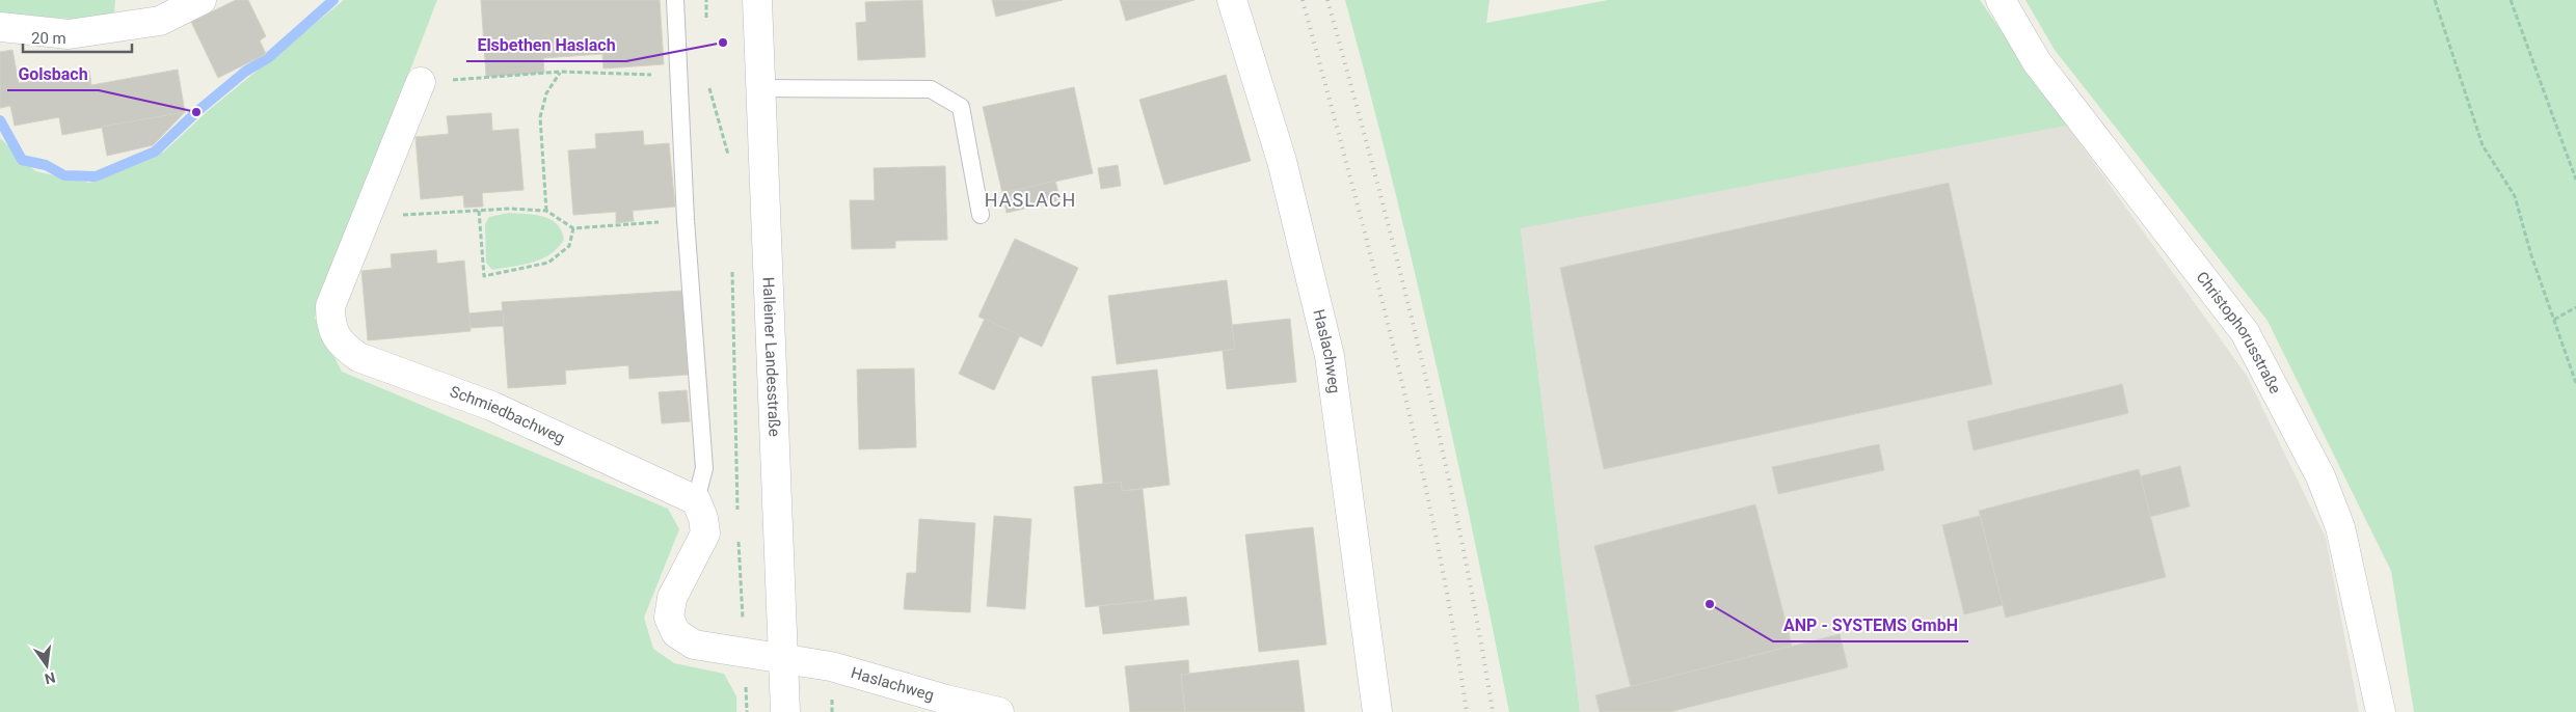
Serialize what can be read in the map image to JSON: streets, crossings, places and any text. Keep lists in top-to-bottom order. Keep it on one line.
{"streets":{"street":["Christophorusstraße","Haslachweg","Halleiner Landesstraße","Schmiedbachweg"]},"crossings":[["Haslachweg","Halleiner Landesstraße"]],"districts":["HASLACH"],"places":["Elsbethen Haslach","Golsbach","ANP - SYSTEMS GmbH"],"scale_bar":"20 m","north":"bottom"}
